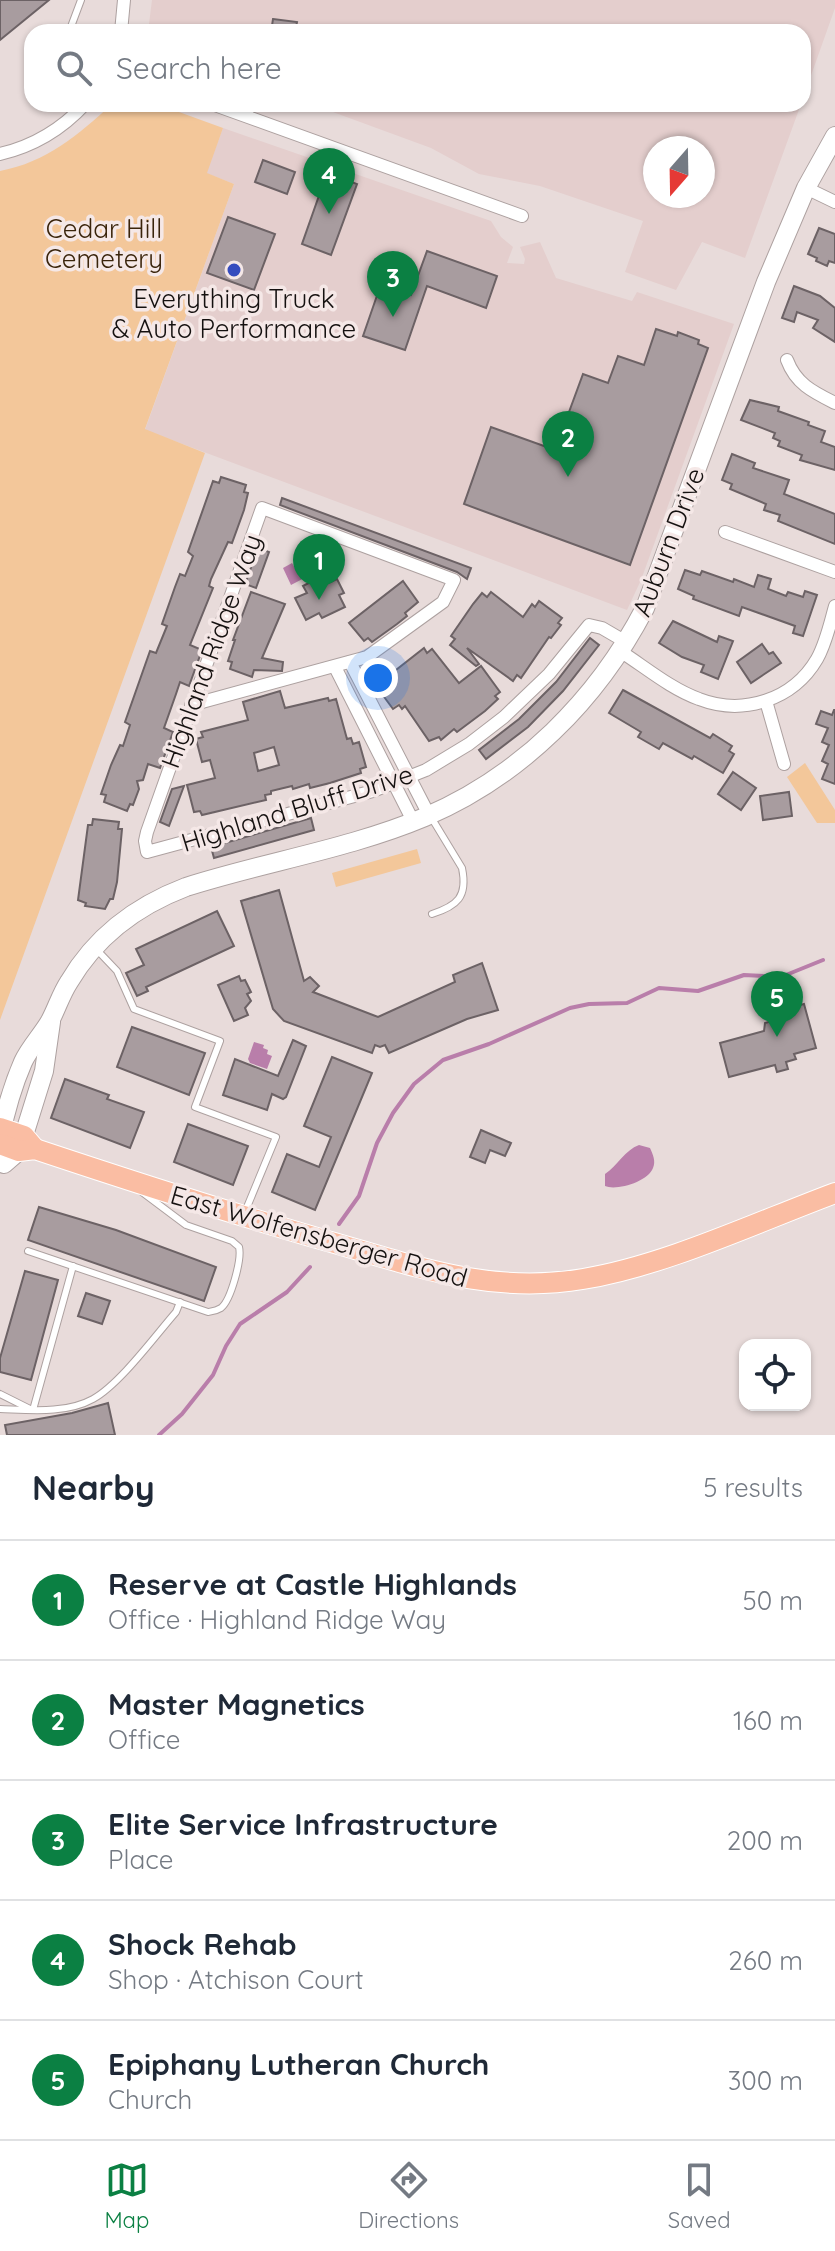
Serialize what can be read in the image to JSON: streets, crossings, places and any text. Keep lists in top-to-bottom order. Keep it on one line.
{"streets":{"main road":["East Wolfensberger Road"],"street":["Auburn Drive","Highland Ridge Way","Highland Bluff Drive"]},"crossings":[["Auburn Drive","Highland Bluff Drive"],["Auburn Drive","East Wolfensberger Road"],["Highland Ridge Way","Highland Bluff Drive"]],"parks":["Cedar Hill Cemetery"],"places":["Everything Truck & Auto Performance"],"north":"bottom","page":{"search":"Search here","pins":["4","3","2","1","5"],"heading":["Nearby","5 results"],"list":[{"mark":"1","name":"Reserve at Castle Highlands","note":"Office · Highland Ridge Way","value":"50 m"},{"mark":"2","name":"Master Magnetics","note":"Office","value":"160 m"},{"mark":"3","name":"Elite Service Infrastructure","note":"Place","value":"200 m"},{"mark":"4","name":"Shock Rehab","note":"Shop · Atchison Court","value":"260 m"},{"mark":"5","name":"Epiphany Lutheran Church","note":"Church","value":"300 m"}],"nav":["Map","Directions","Saved"]}}
